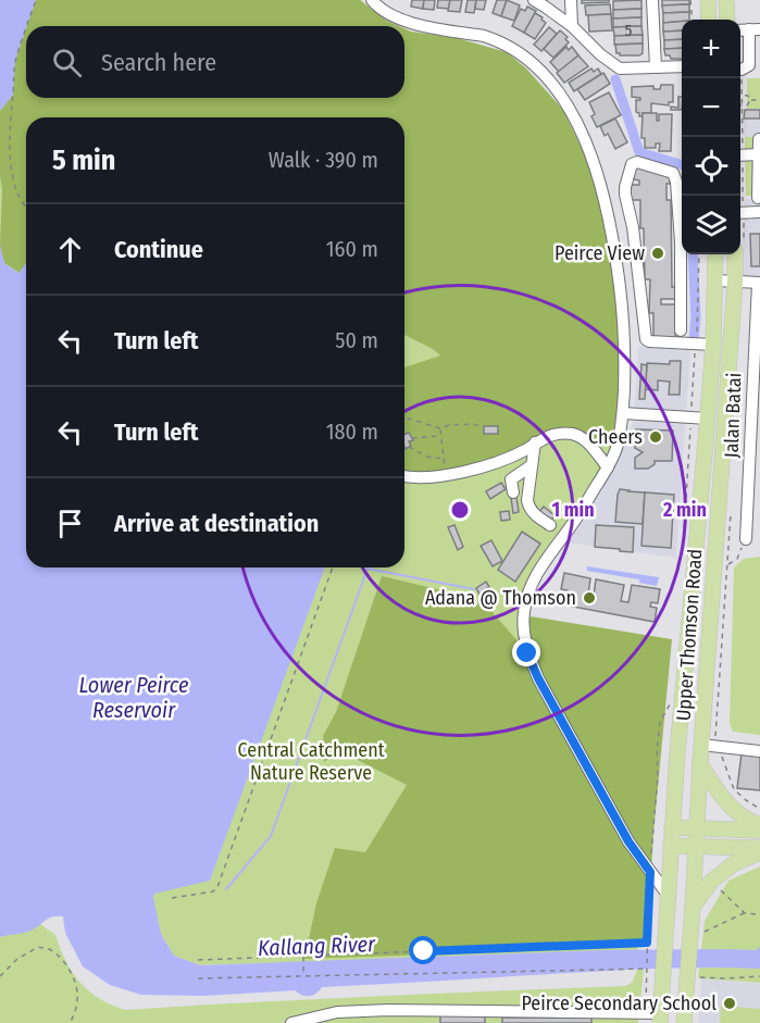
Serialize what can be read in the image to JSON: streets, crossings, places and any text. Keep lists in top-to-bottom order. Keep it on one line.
{"streets":{"main road":["Upper Thomson Road"],"street":["Jalan Batai"]},"water":["Lower Peirce Reservoir","Kallang River"],"parks":["Central Catchment Nature Reserve"],"places":["Peirce View","Cheers","Adana @ Thomson","Peirce Secondary School"],"house_numbers":["5"],"page":{"map_buttons":["+","−"],"search":"Search here","heading":["5 min","Walk · 390 m"],"list":[["Continue","160 m"],["Turn left","50 m"],["Turn left","180 m"],"Arrive at destination"]},"rings":["1 min","2 min"]}
